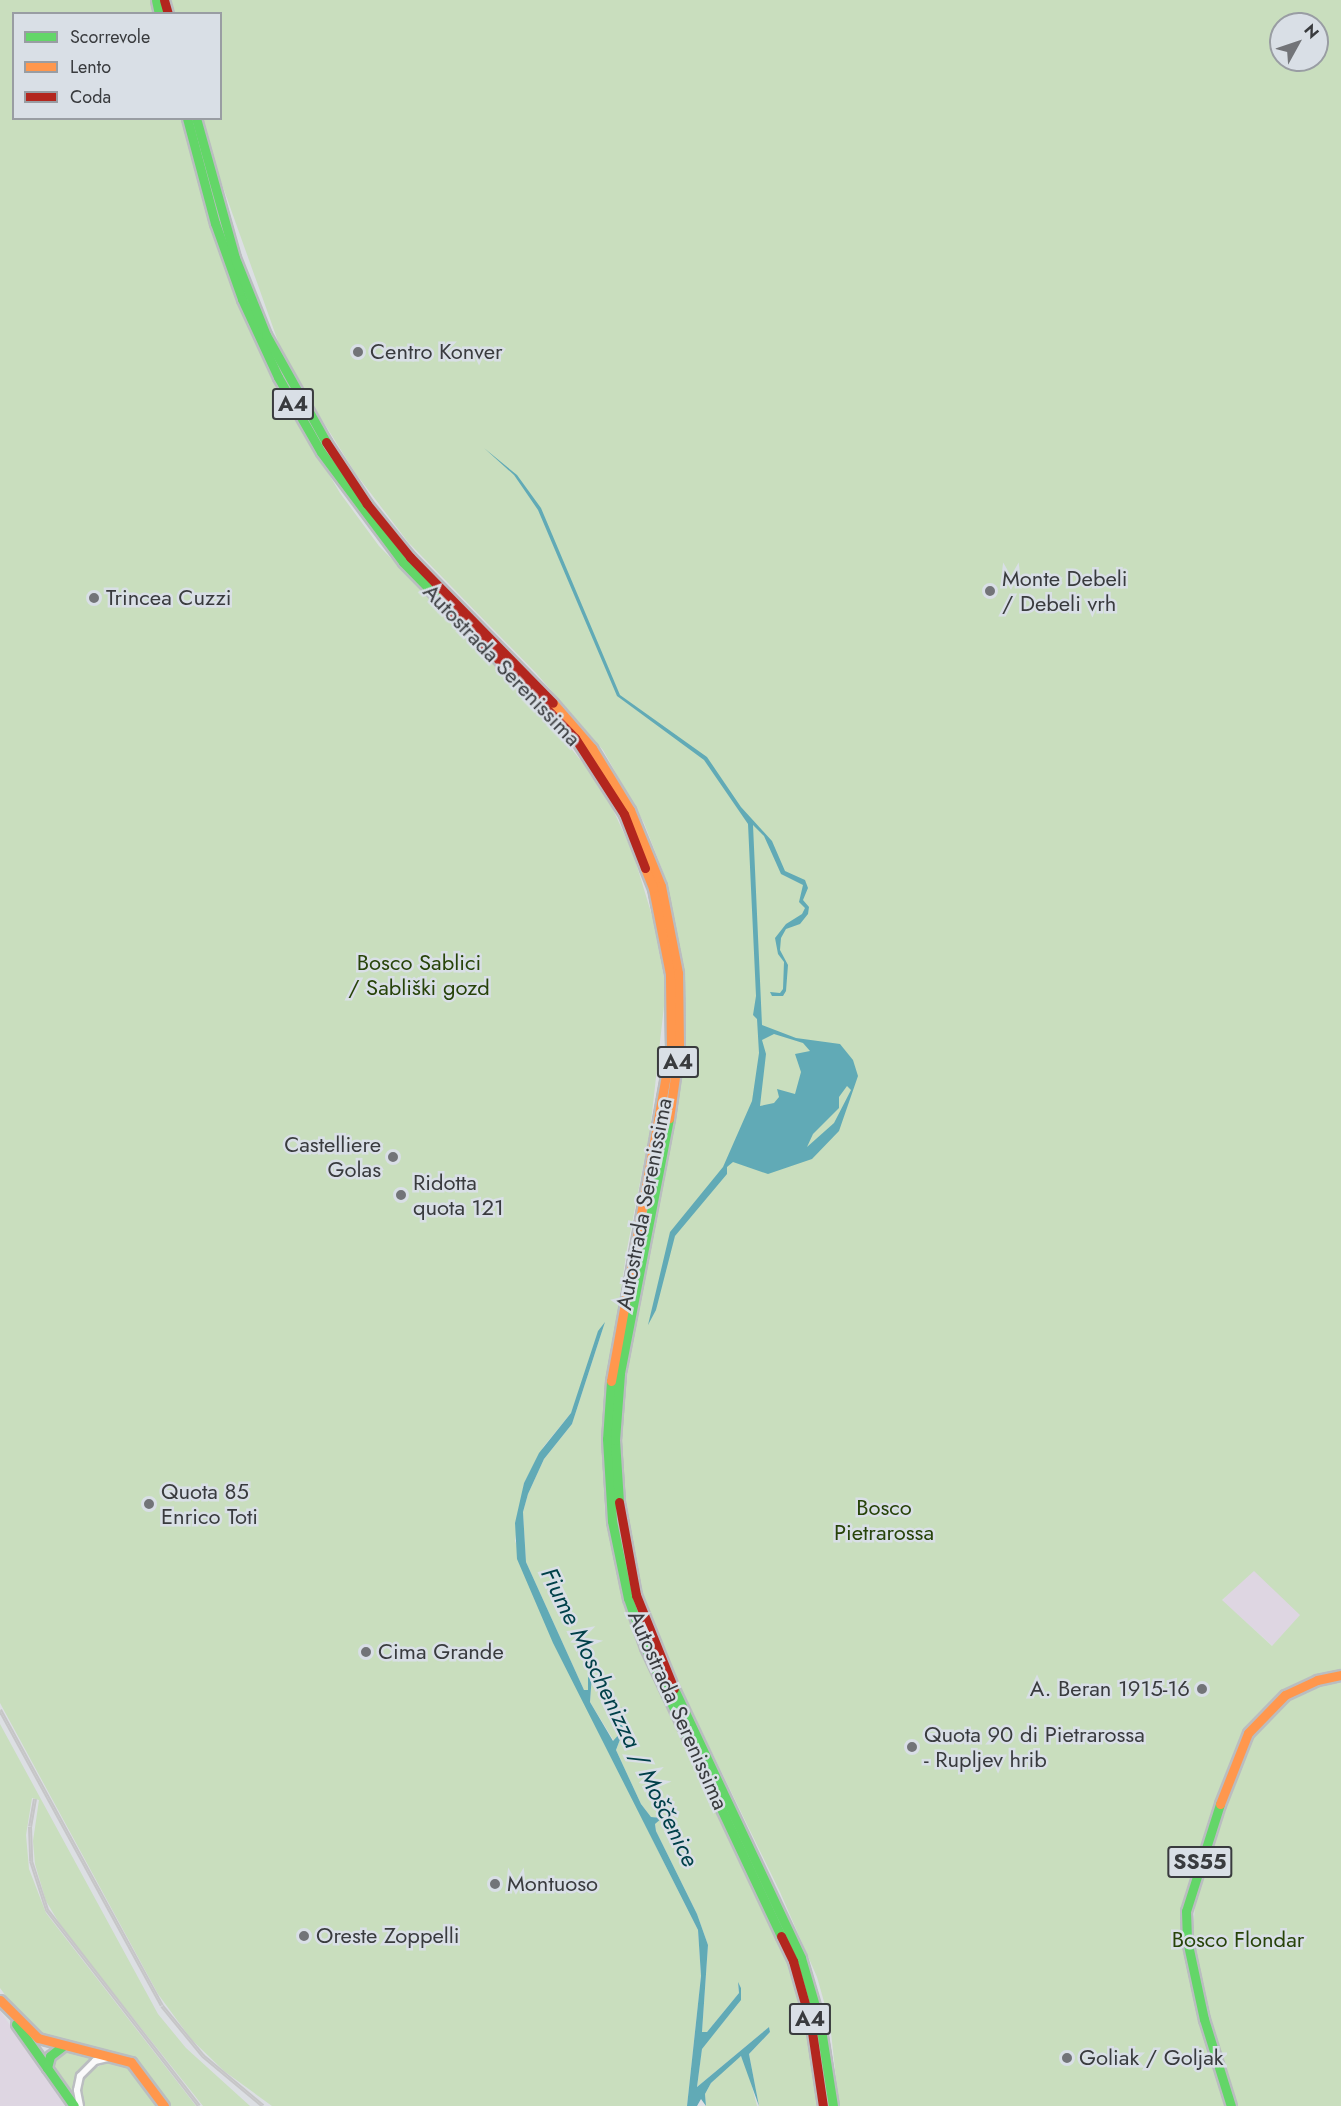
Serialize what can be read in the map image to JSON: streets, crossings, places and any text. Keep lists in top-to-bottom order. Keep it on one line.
{"streets":{"main road":["A4","Autostrada Serenissima","SS55"]},"water":["Fiume Moschenizza / Moščenice"],"parks":["Bosco Sablici / Sabliški gozd","Bosco Pietrarossa","Bosco Flondar"],"places":["Centro Konver","Monte Debeli / Debeli vrh","Trincea Cuzzi","Castelliere Golas","Ridotta quota 121","Quota 85 Enrico Toti","Cima Grande","A. Beran 1915-16","Quota 90 di Pietrarossa - Rupljev hrib","Montuoso","Oreste Zoppelli","Goliak / Goljak"],"legend":["Scorrevole","Lento","Coda"],"north":"top right"}
